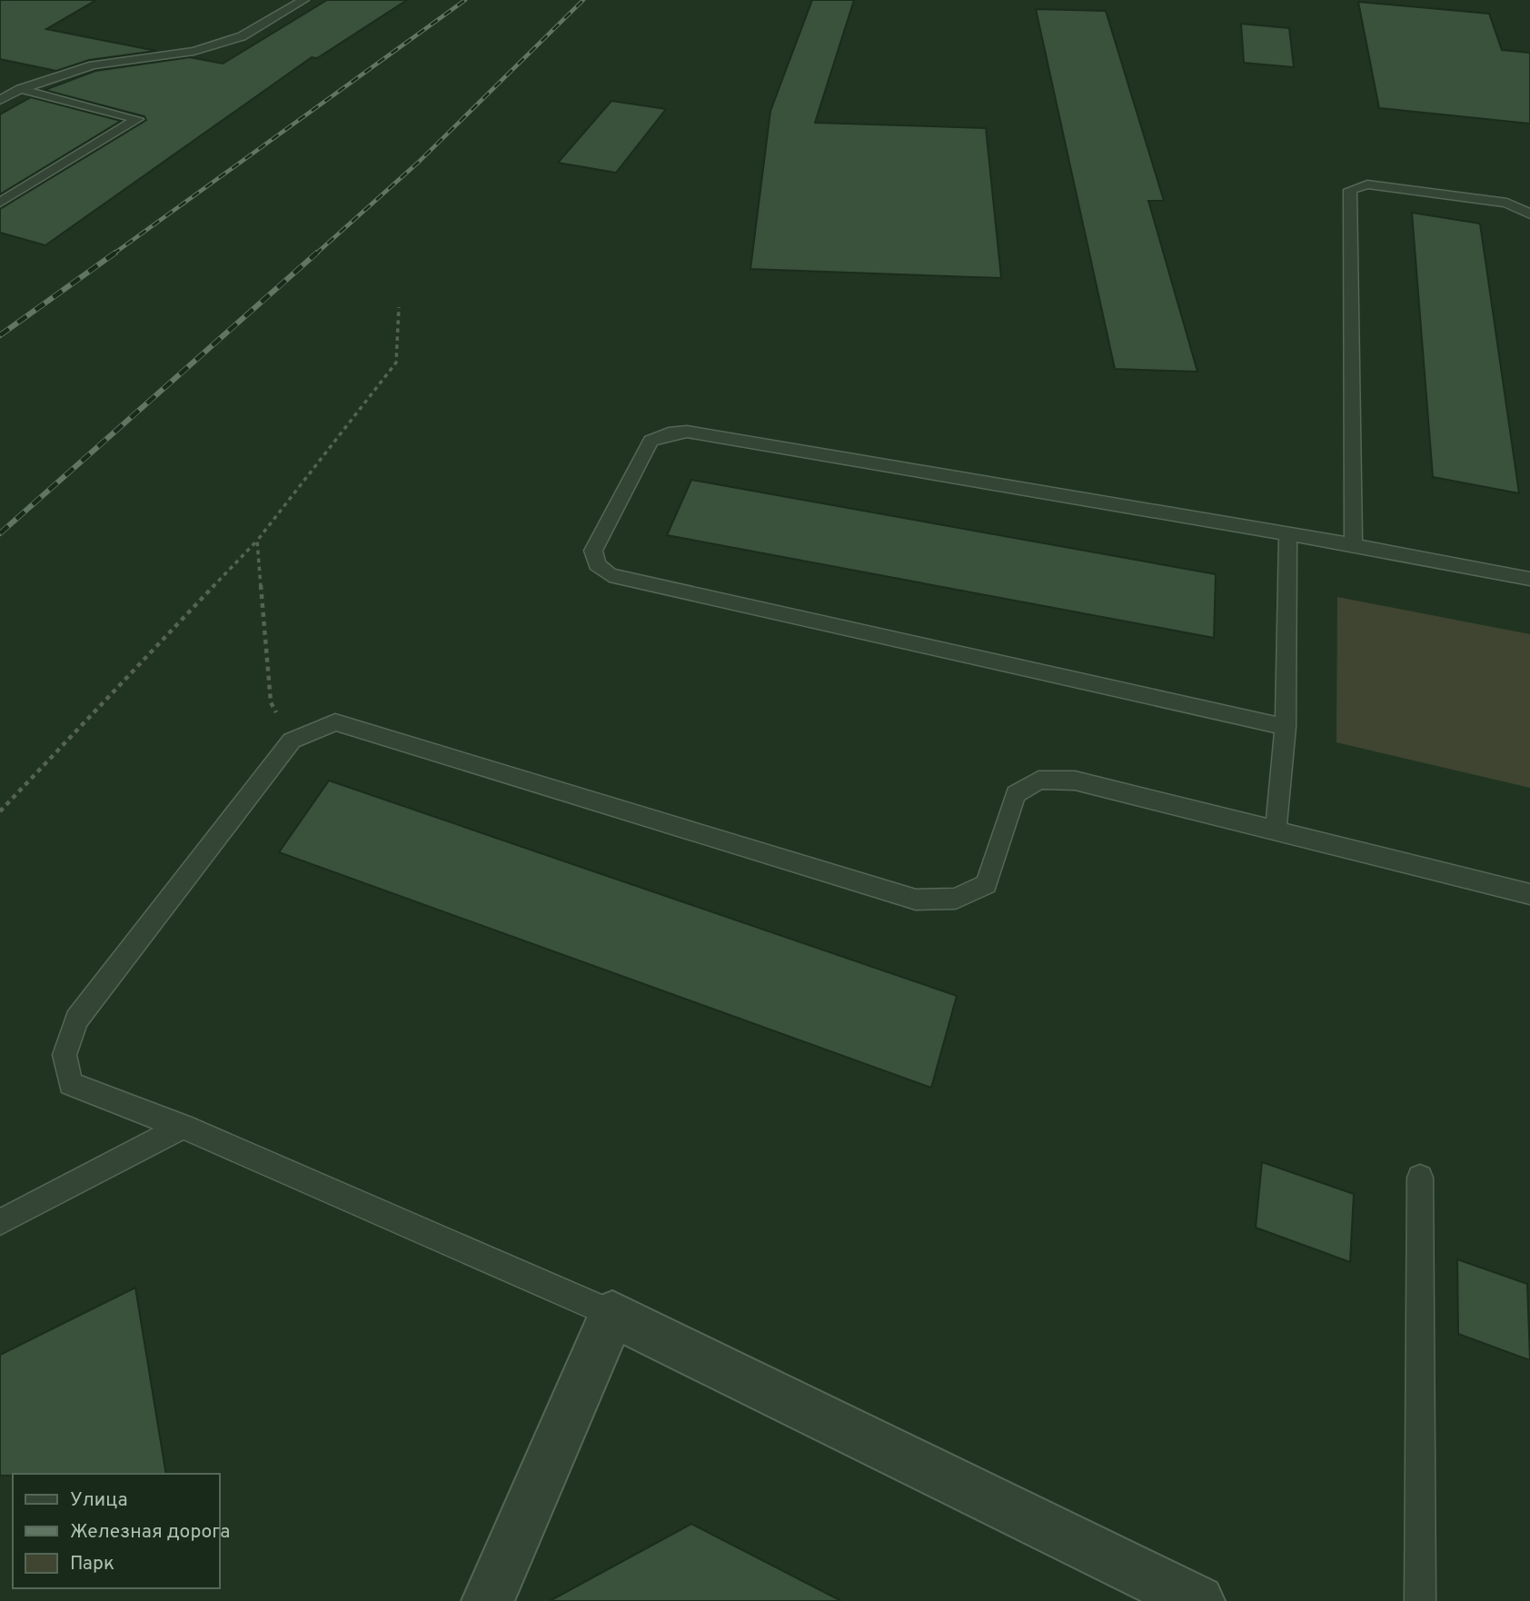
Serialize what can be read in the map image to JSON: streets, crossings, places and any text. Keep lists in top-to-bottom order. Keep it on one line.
{"legend":["Улица","Железная дорога","Парк"]}
